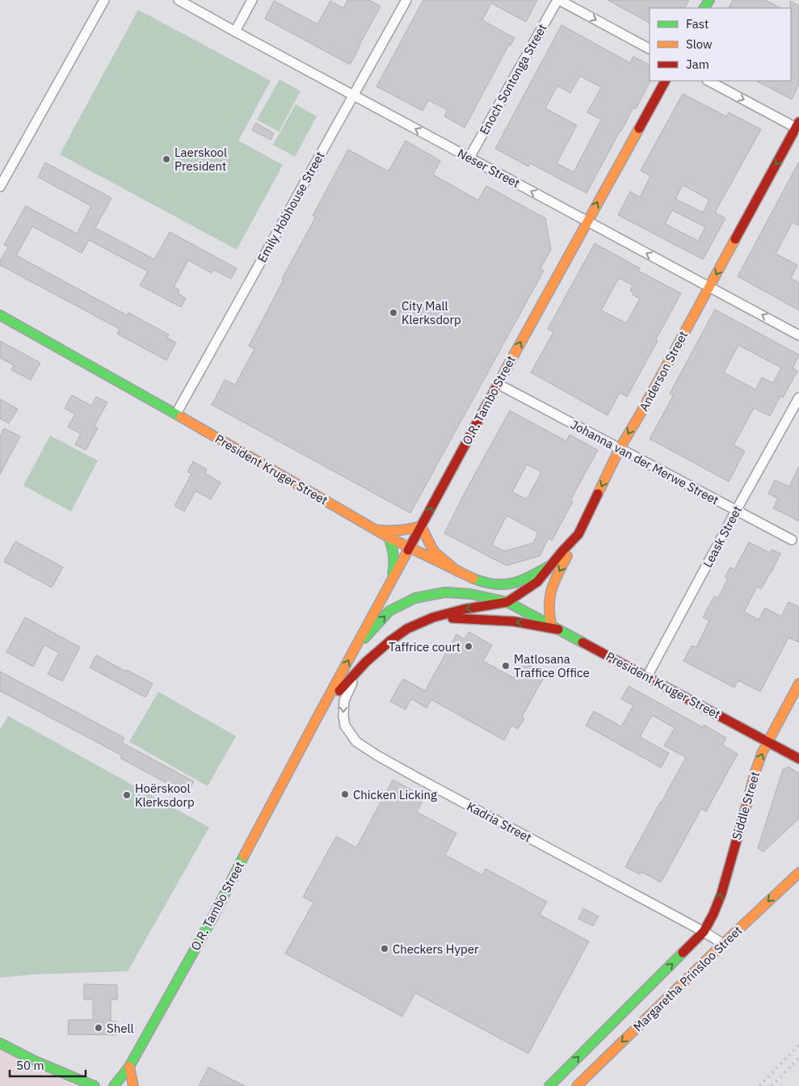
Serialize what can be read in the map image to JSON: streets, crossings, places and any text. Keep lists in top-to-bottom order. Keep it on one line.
{"streets":{"main road":["Anderson Street","O.R. Tambo Street","President Kruger Street","Siddle Street","Margaretha Prinsloo Street"],"street":["Enoch Sontonga Street","Neser Street","Emily Hobhouse Street","Johanna van der Merwe Street","Leask Street","Kadria Street"]},"crossings":[["Enoch Sontonga Street","Neser Street"],["Neser Street","Emily Hobhouse Street"],["Neser Street","Anderson Street"],["Neser Street","O.R. Tambo Street"],["Emily Hobhouse Street","President Kruger Street"],["Anderson Street","O.R. Tambo Street"],["Anderson Street","Johanna van der Merwe Street"],["Anderson Street","President Kruger Street"],["O.R. Tambo Street","Johanna van der Merwe Street"],["O.R. Tambo Street","President Kruger Street"],["O.R. Tambo Street","Kadria Street"],["Johanna van der Merwe Street","Leask Street"],["President Kruger Street","Leask Street"],["President Kruger Street","Siddle Street"],["Siddle Street","Kadria Street"],["Siddle Street","Margaretha Prinsloo Street"],["Kadria Street","Margaretha Prinsloo Street"]],"one_way":["Neser Street","Anderson Street","O.R. Tambo Street","Siddle Street","Kadria Street"],"places":["Laerskool President","City Mall Klerksdorp","Taffrice court","Matlosana Traffice Office","Chicken Licking","Hoërskool Klerksdorp","Checkers Hyper","Shell"],"legend":["Fast","Slow","Jam"],"scale_bar":"50 m"}
